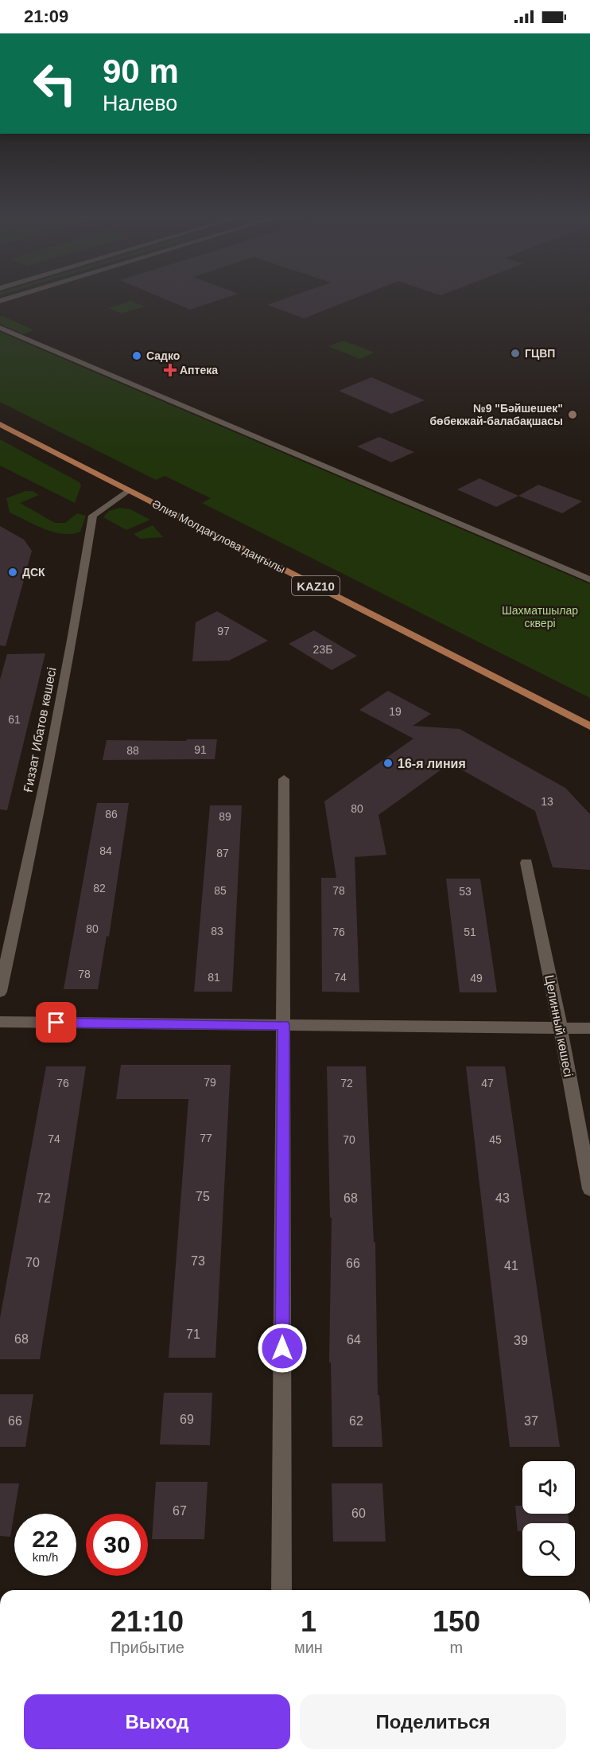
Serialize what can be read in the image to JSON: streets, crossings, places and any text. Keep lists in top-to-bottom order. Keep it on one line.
{"streets":{"main road":["Әлия Молдағұлова даңғылы","KAZ10"],"street":["Ғиззат Ибатов көшесі","Целинный көшесі"]},"crossings":[["Әлия Молдағұлова даңғылы","Ғиззат Ибатов көшесі"]],"parks":["Шахматшылар сквері"],"places":{"other":["ГЦВП","Садко","№9 \"Бәйшешек\" бөбекжай-балабақшасы","ДСК","16-я линия"],"health":["Аптека"]},"house_numbers":["97","23Б","19","61","91","88","13","80","86","89","84","87","82","85","78","53","80","83","76","51","78","81","74","49","79","76","72","47","77","74","70","45","75","72","68","43","73","70","66","41","71","68","64","39","69","66","62","37","67","60"],"page":{"status":"21:09","turn":["90 m","Налево"],"speed":"22 km/h","limit":"30","eta":["21:10","Прибытие","1","мин","150","m"],"buttons":["Выход","Поделиться"]}}
